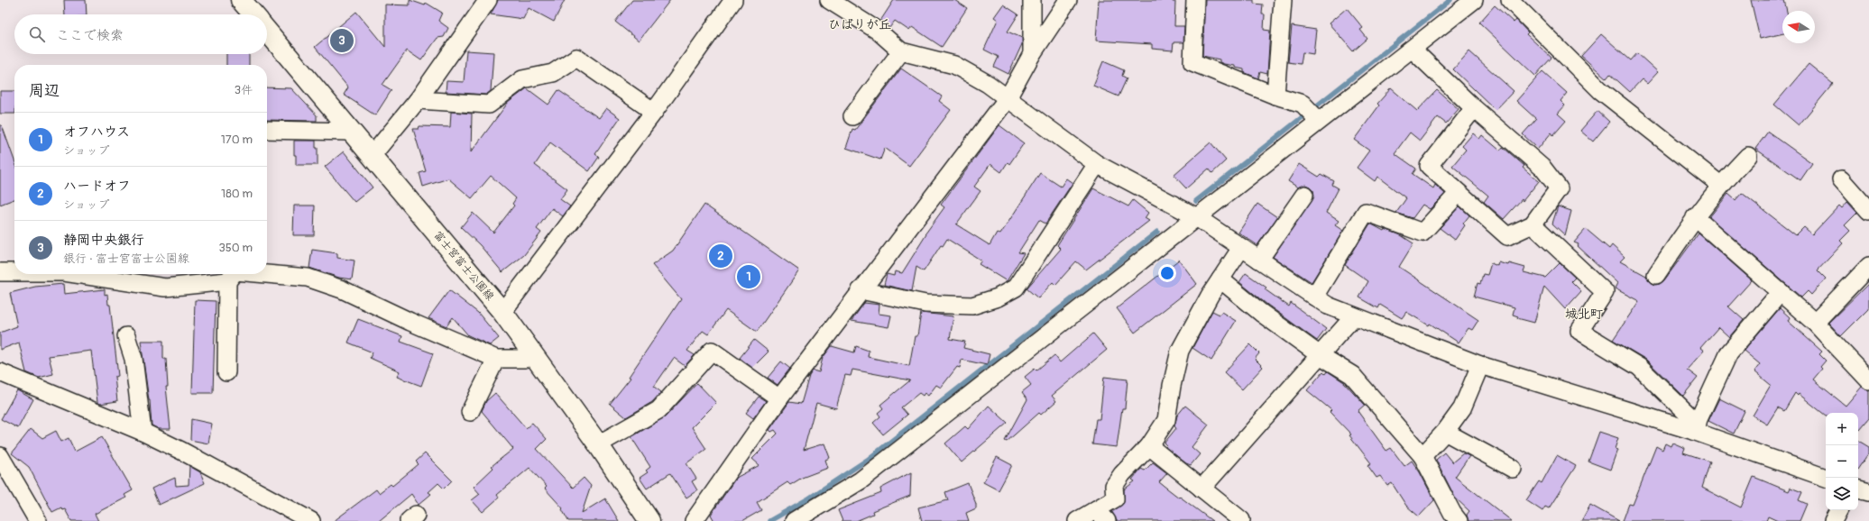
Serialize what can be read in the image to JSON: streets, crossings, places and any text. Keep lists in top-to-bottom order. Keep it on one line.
{"streets":{"main road":["富士宮富士公園線"]},"districts":["ひばりが丘","城北町"],"north":"left","page":{"search":"ここで検索","pins":["3","2","1"],"heading":["周辺","3件"],"list":[{"mark":"1","name":"オフハウス","note":"ショップ","value":"170 m"},{"mark":"2","name":"ハードオフ","note":"ショップ","value":"180 m"},{"mark":"3","name":"静岡中央銀行","note":"銀行 · 富士宮富士公園線","value":"350 m"}],"map_buttons":["+","−"]}}
